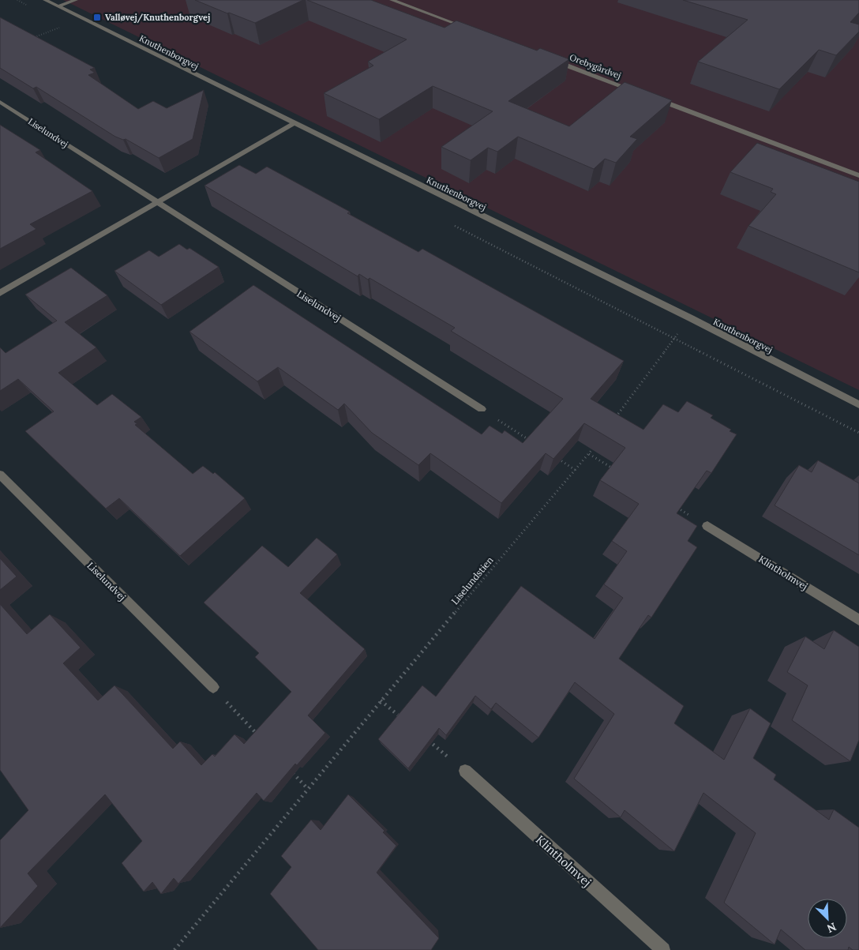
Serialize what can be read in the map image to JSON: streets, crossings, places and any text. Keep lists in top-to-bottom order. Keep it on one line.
{"streets":{"street":["Knuthenborgvej","Orebygårdvej","Liselundvej","Klintholmvej"],"path":["Liselundstien"]},"places":{"transit":["Valløvej/Knuthenborgvej"]},"north":"bottom right"}
